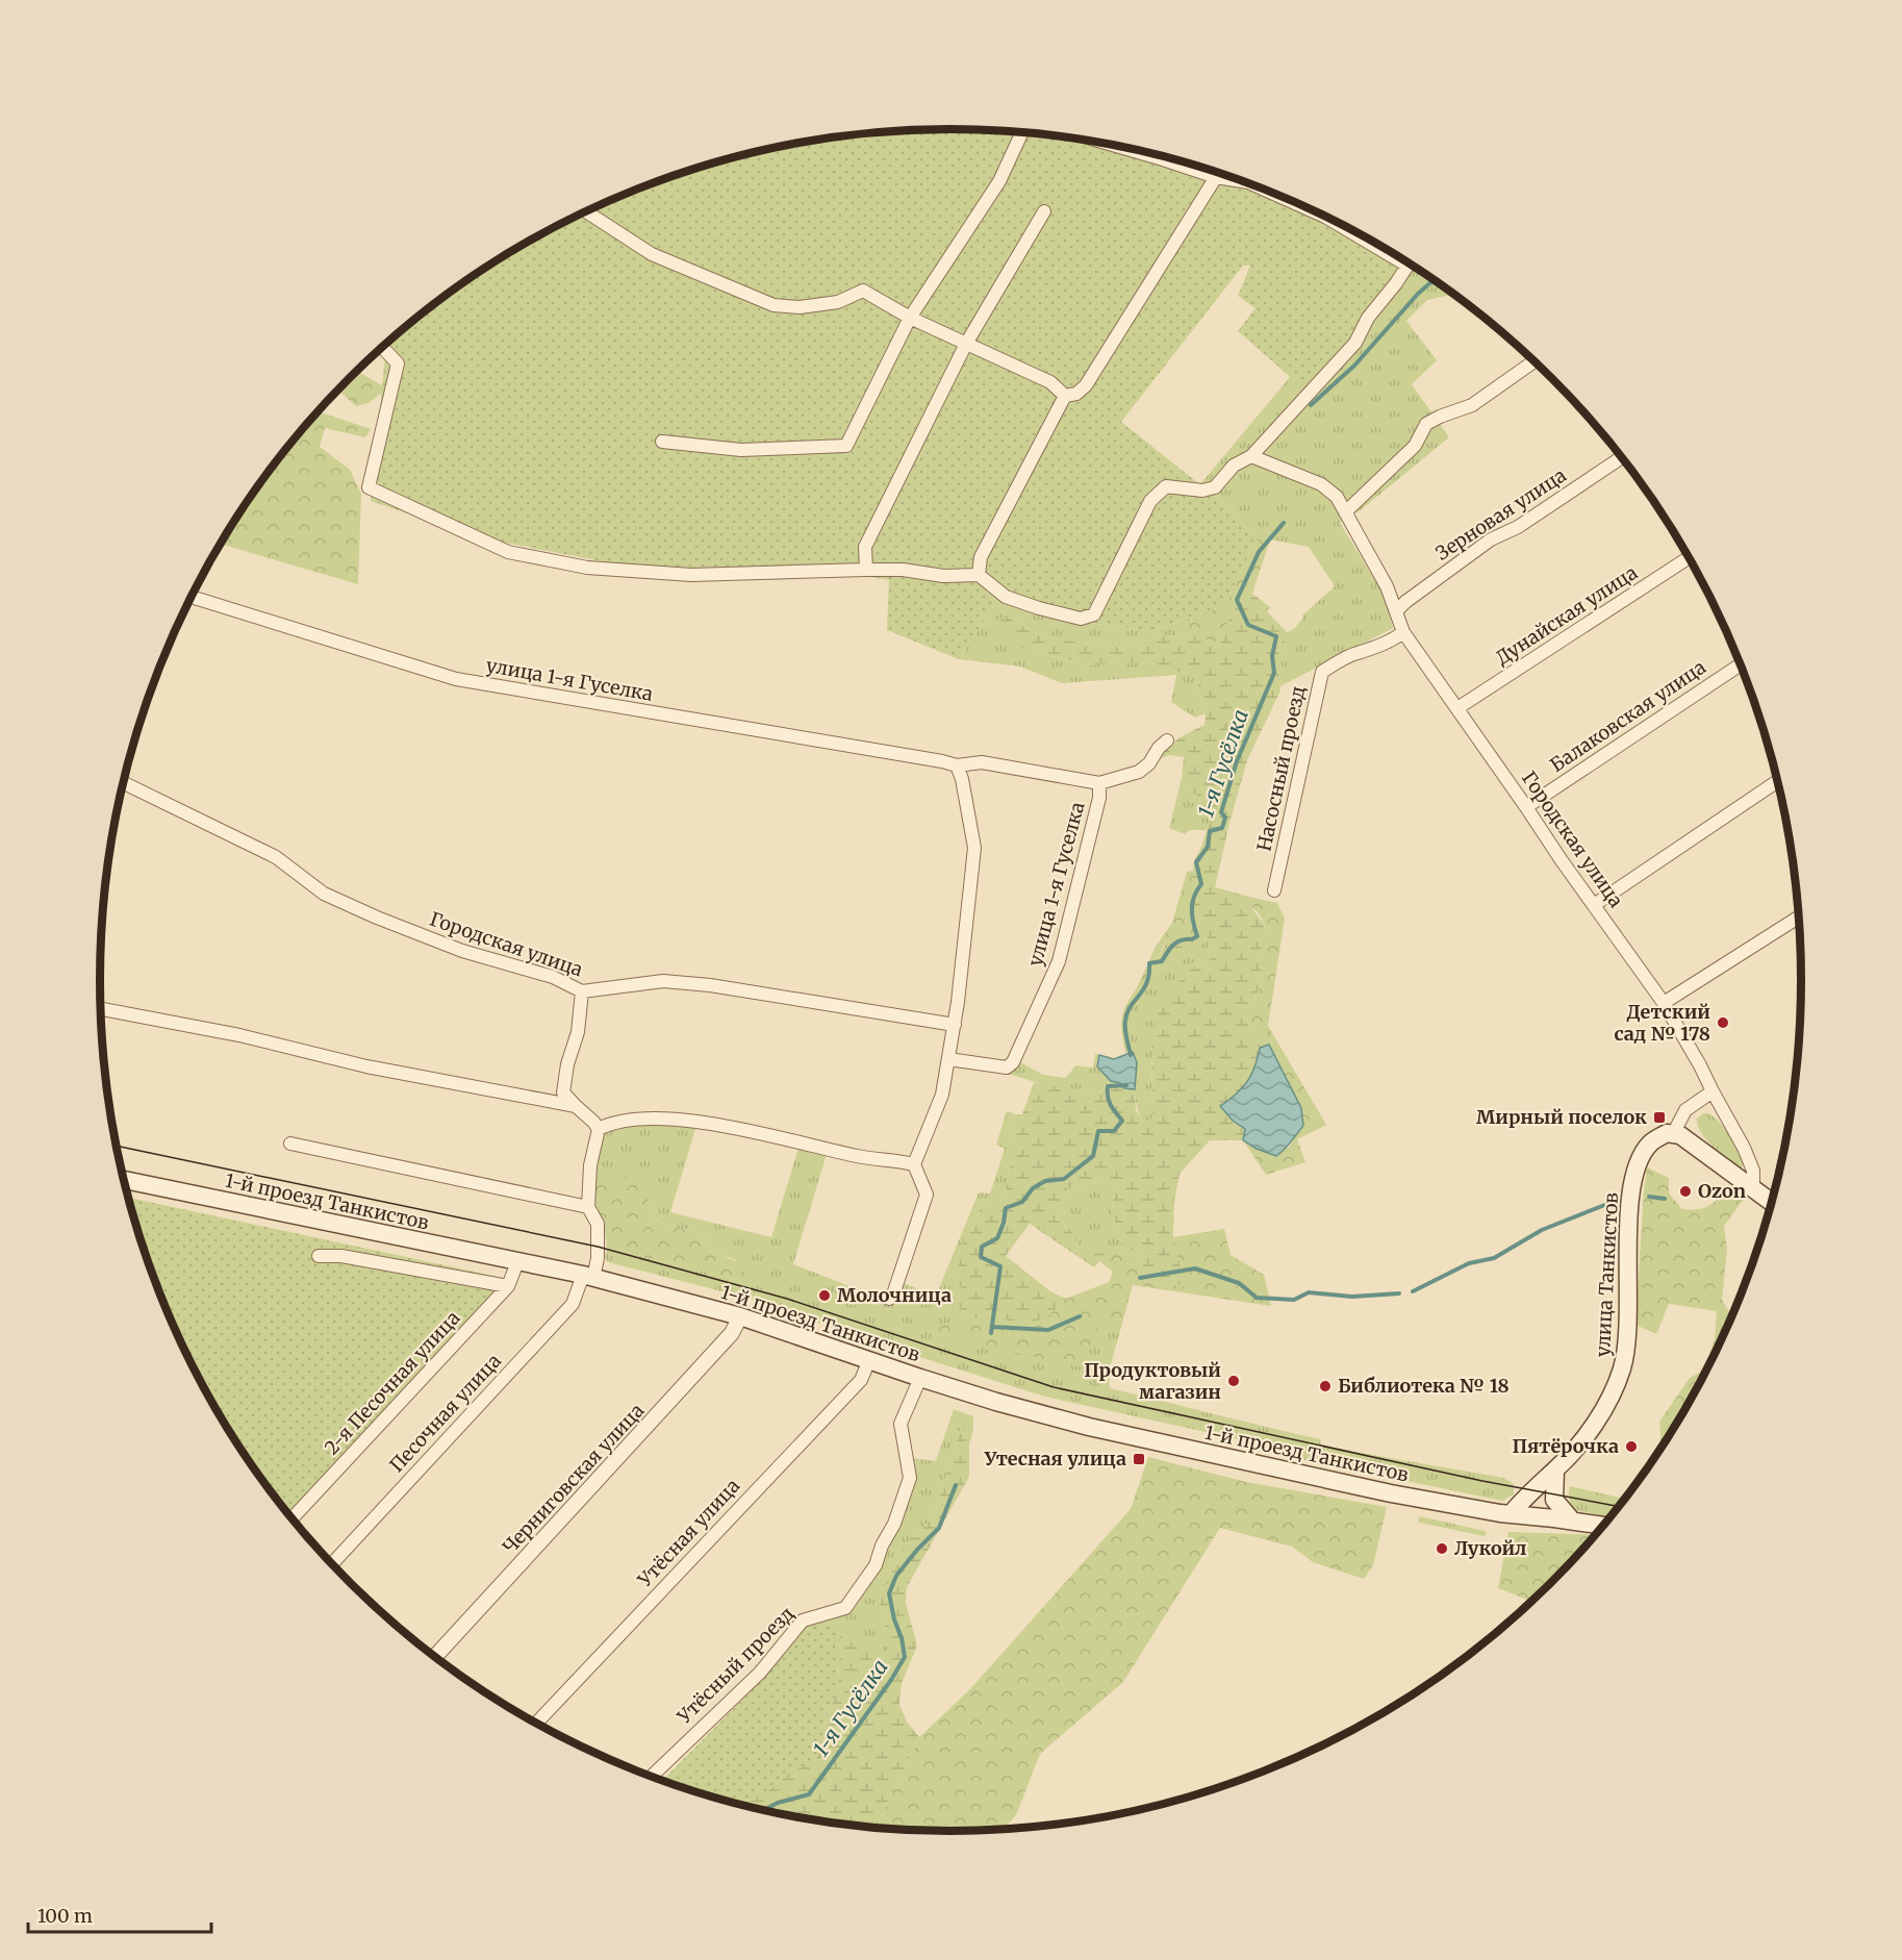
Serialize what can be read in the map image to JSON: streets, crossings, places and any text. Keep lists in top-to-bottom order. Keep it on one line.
{"streets":{"main road":["1-й проезд Танкистов","улица Танкистов"],"street":["Зерновая улица","Дунайская улица","улица 1-я Гуселка","Балаковская улица","Насосный проезд","Городская улица","2-я Песочная улица","Песочная улица","Черниговская улица","Утёсная улица","Утёсный проезд"]},"crossings":[["Зерновая улица","Городская улица"],["Дунайская улица","Городская улица"],["Балаковская улица","Городская улица"],["Насосный проезд","Городская улица"],["1-й проезд Танкистов","улица Танкистов"],["1-й проезд Танкистов","2-я Песочная улица"],["1-й проезд Танкистов","Песочная улица"],["1-й проезд Танкистов","Черниговская улица"],["1-й проезд Танкистов","Утёсная улица"],["1-й проезд Танкистов","Утёсный проезд"]],"water":["1-я Гусёлка"],"places":{"other":["Детский сад № 178","Ozon","Молочница","Продуктовый магазин","Библиотека № 18","Пятёрочка","Лукойл"],"transit":["Мирный поселок","Утесная улица"]},"scale_bar":"100 m"}
